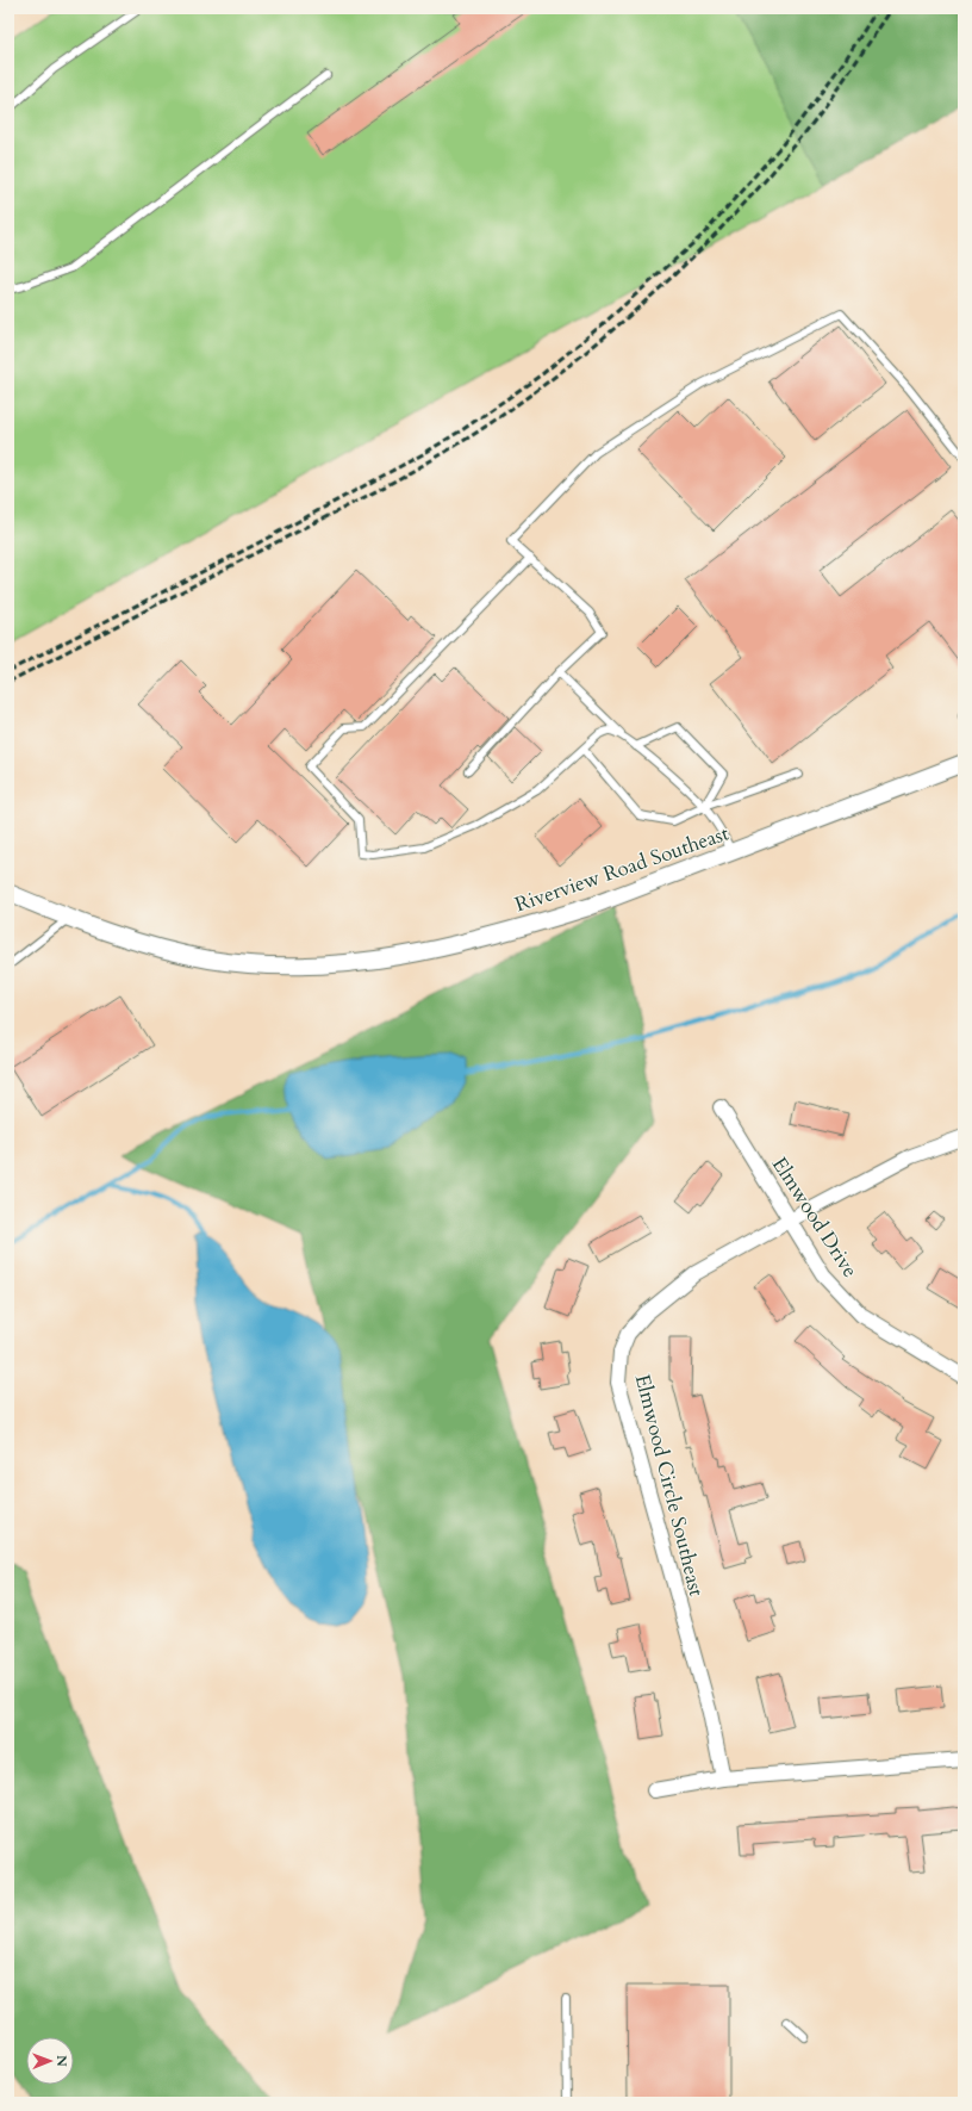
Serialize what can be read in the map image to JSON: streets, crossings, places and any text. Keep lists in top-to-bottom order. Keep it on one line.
{"streets":{"street":["Riverview Road Southeast","Elmwood Drive","Elmwood Circle Southeast"]},"crossings":[["Elmwood Drive","Elmwood Circle Southeast"]],"north":"right"}
